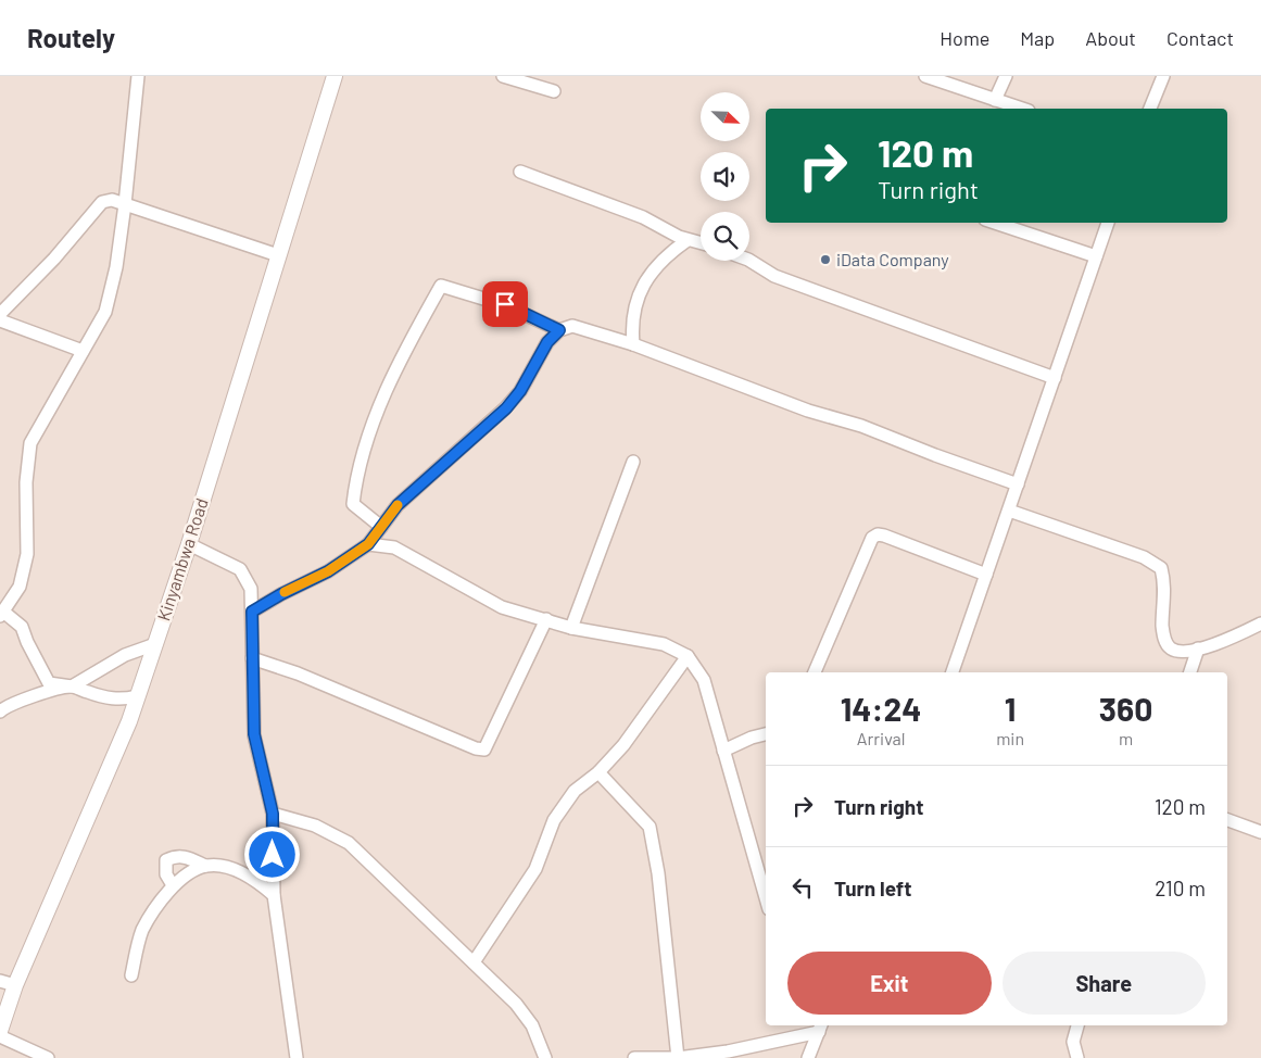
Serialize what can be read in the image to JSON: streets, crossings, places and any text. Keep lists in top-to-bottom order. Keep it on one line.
{"streets":{"street":["Kinyambwa Road"]},"places":["iData Company"],"north":"bottom right","page":{"header":"Routely","nav":["Home","Map","About","Contact"],"turn":["120 m","Turn right"],"eta":["14:24","Arrival","1","min","360","m"],"list":[{"name":"Turn right","value":"120 m"},{"name":"Turn left","value":"210 m"}],"buttons":["Exit","Share"]}}
